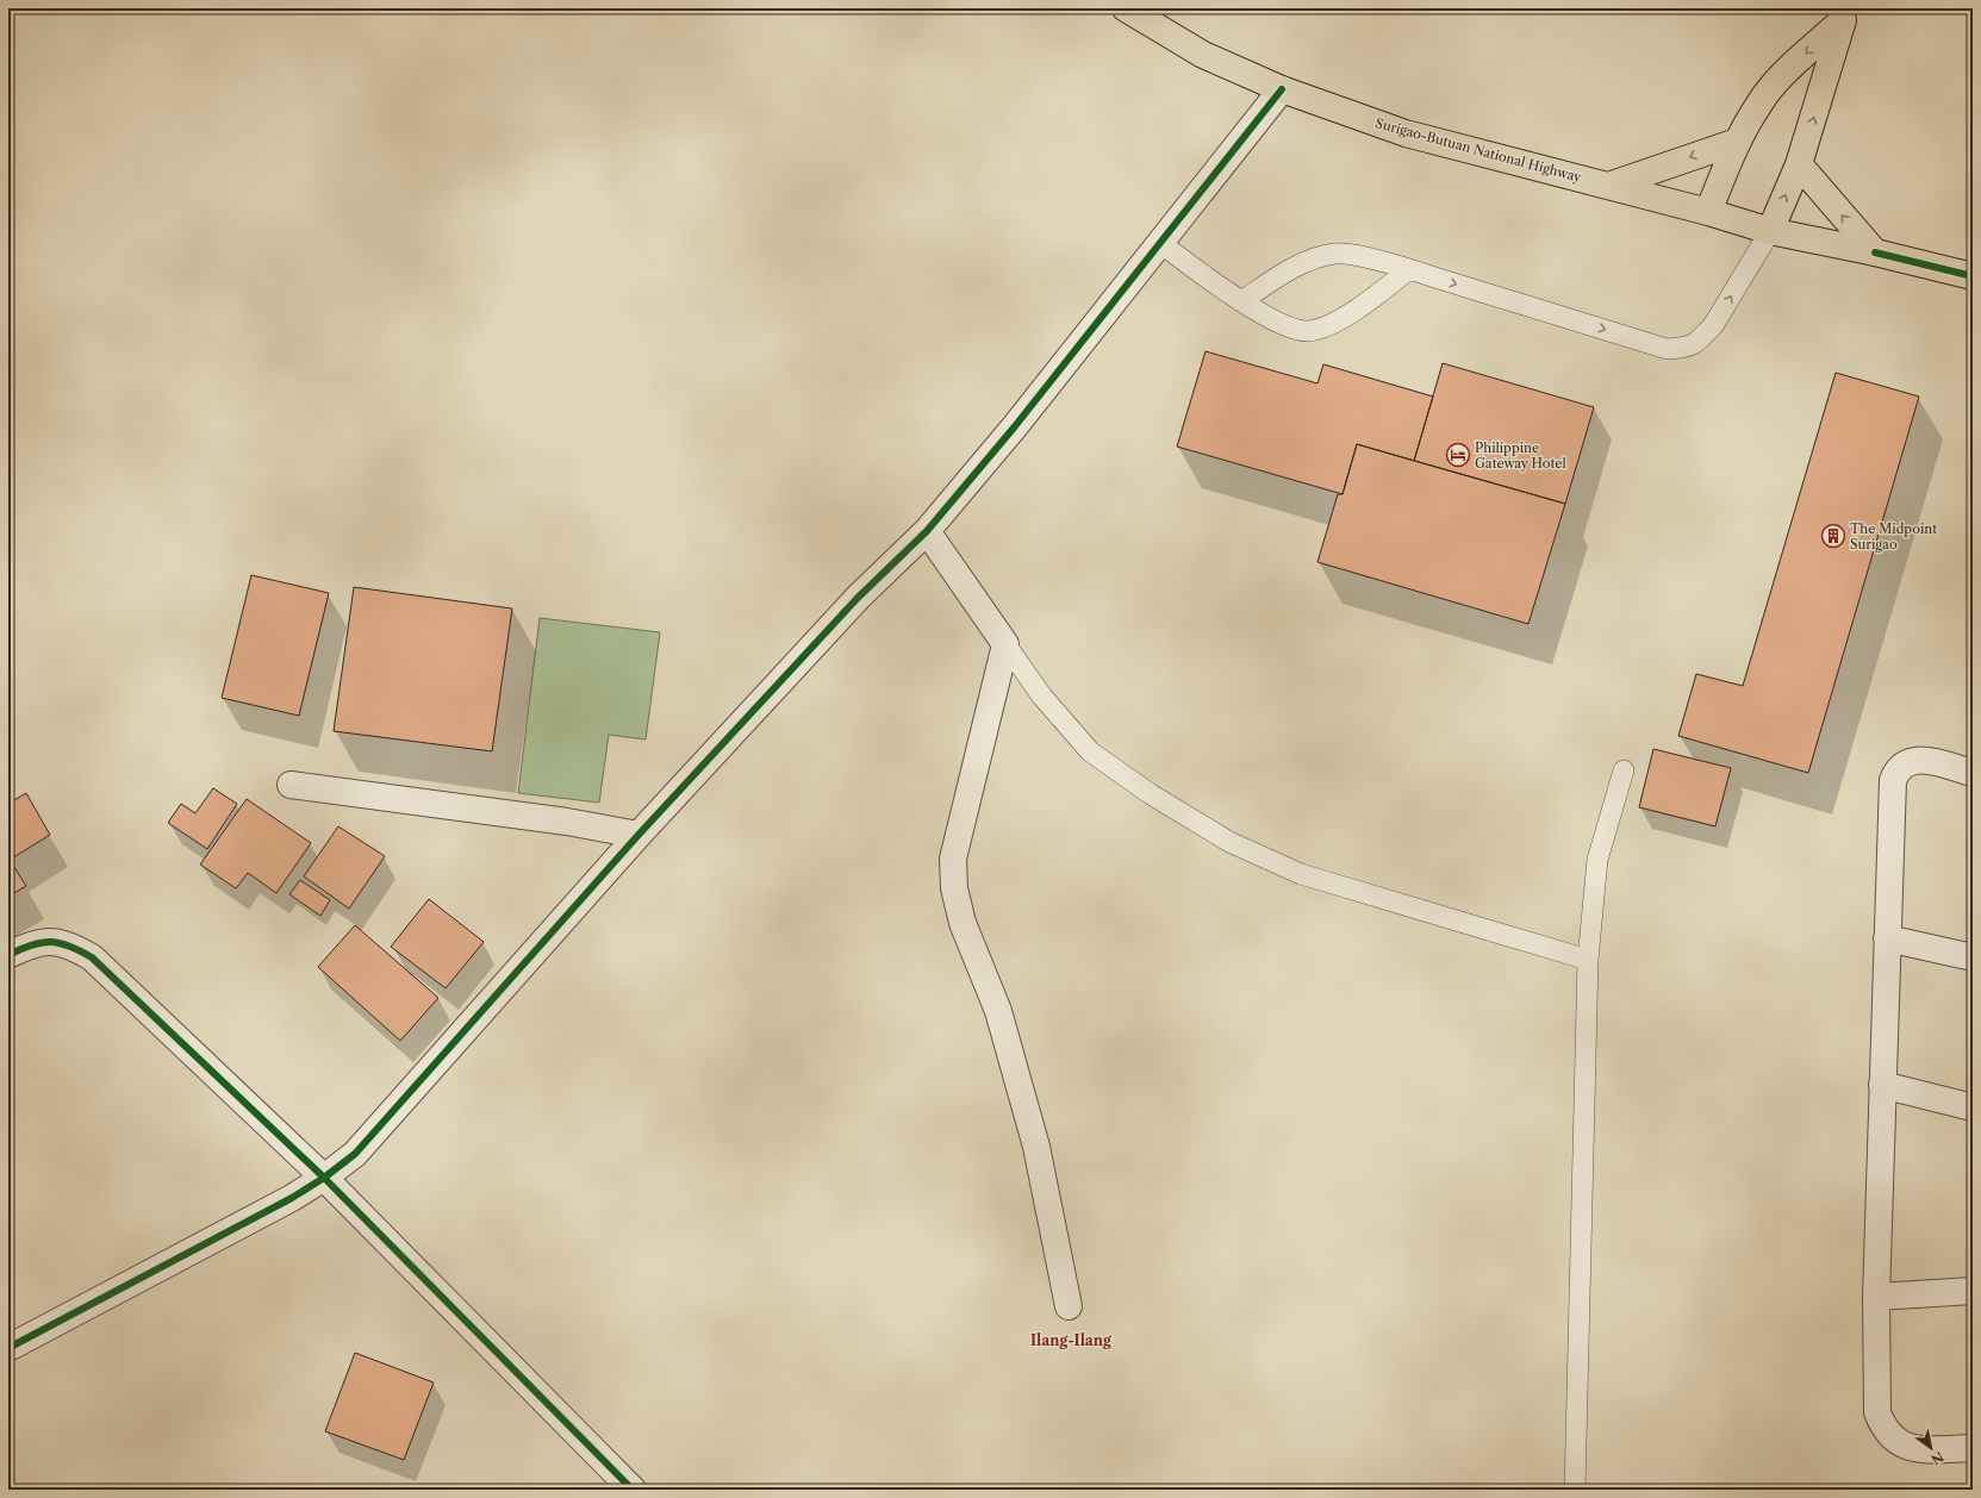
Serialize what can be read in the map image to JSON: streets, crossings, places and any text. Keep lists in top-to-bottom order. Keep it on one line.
{"streets":{"main road":["Surigao-Butuan National Highway"]},"districts":["Ilang-Ilang"],"places":{"hotel":["Philippine Gateway Hotel"],"building":["The Midpoint Surigao"]},"north":"bottom right"}
